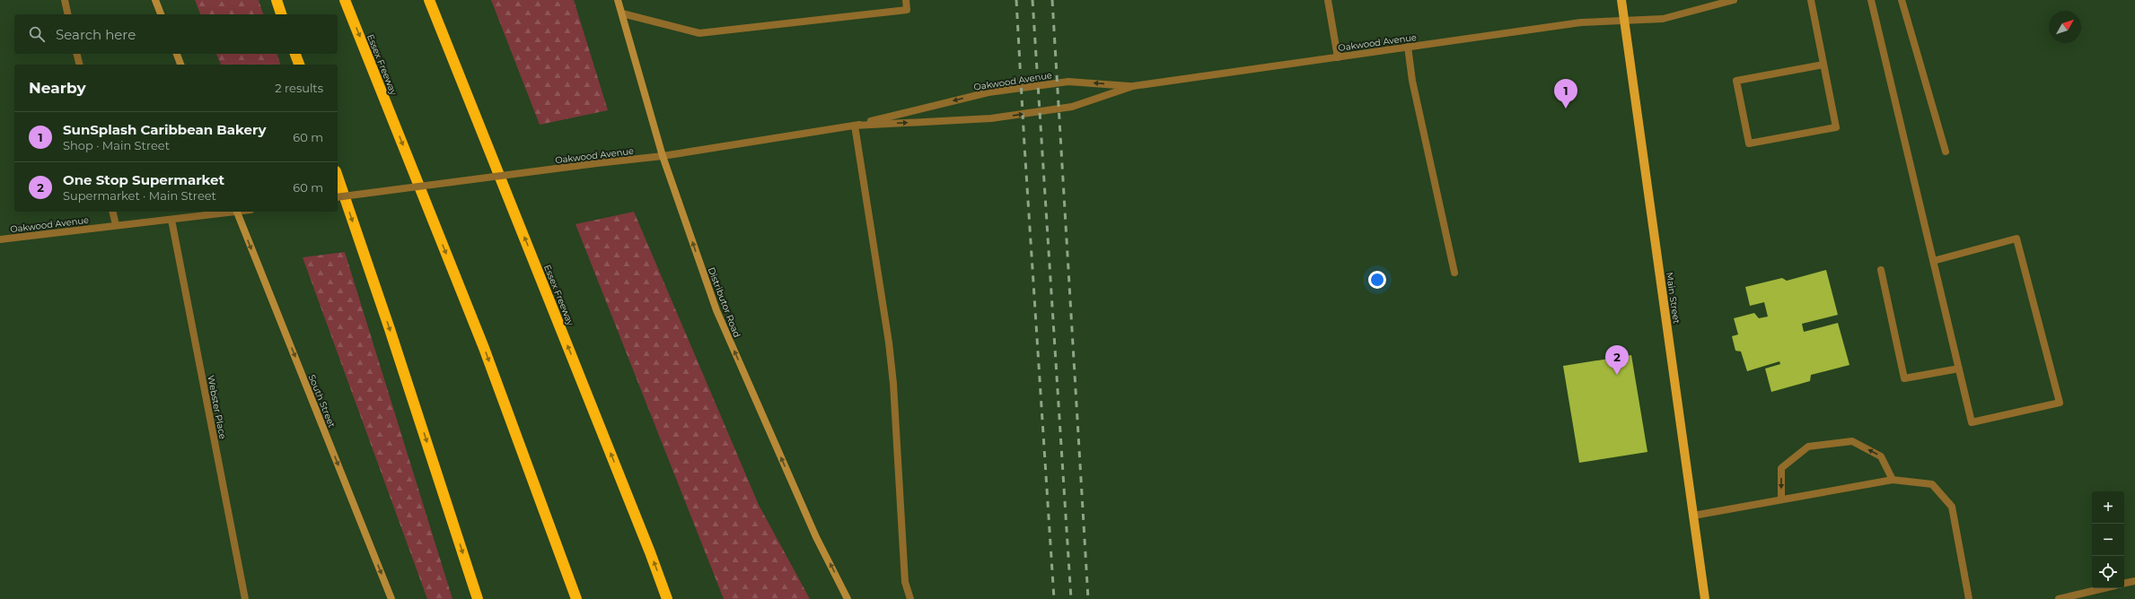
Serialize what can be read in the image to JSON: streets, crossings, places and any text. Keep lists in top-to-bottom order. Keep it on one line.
{"streets":{"highway":["Essex Freeway"],"main road":["Main Street","Distributor Road","South Street"],"street":["Oakwood Avenue","Webster Place"]},"crossings":[["Oakwood Avenue","Main Street"],["Oakwood Avenue","Distributor Road"],["Oakwood Avenue","Webster Place"]],"one_way":["Distributor Road","South Street"],"north":"top right","page":{"search":"Search here","heading":["Nearby","2 results"],"pins":["1","2"],"list":[{"mark":"1","name":"SunSplash Caribbean Bakery","note":"Shop · Main Street","value":"60 m"},{"mark":"2","name":"One Stop Supermarket","note":"Supermarket · Main Street","value":"60 m"}],"map_buttons":["+","−"]}}
